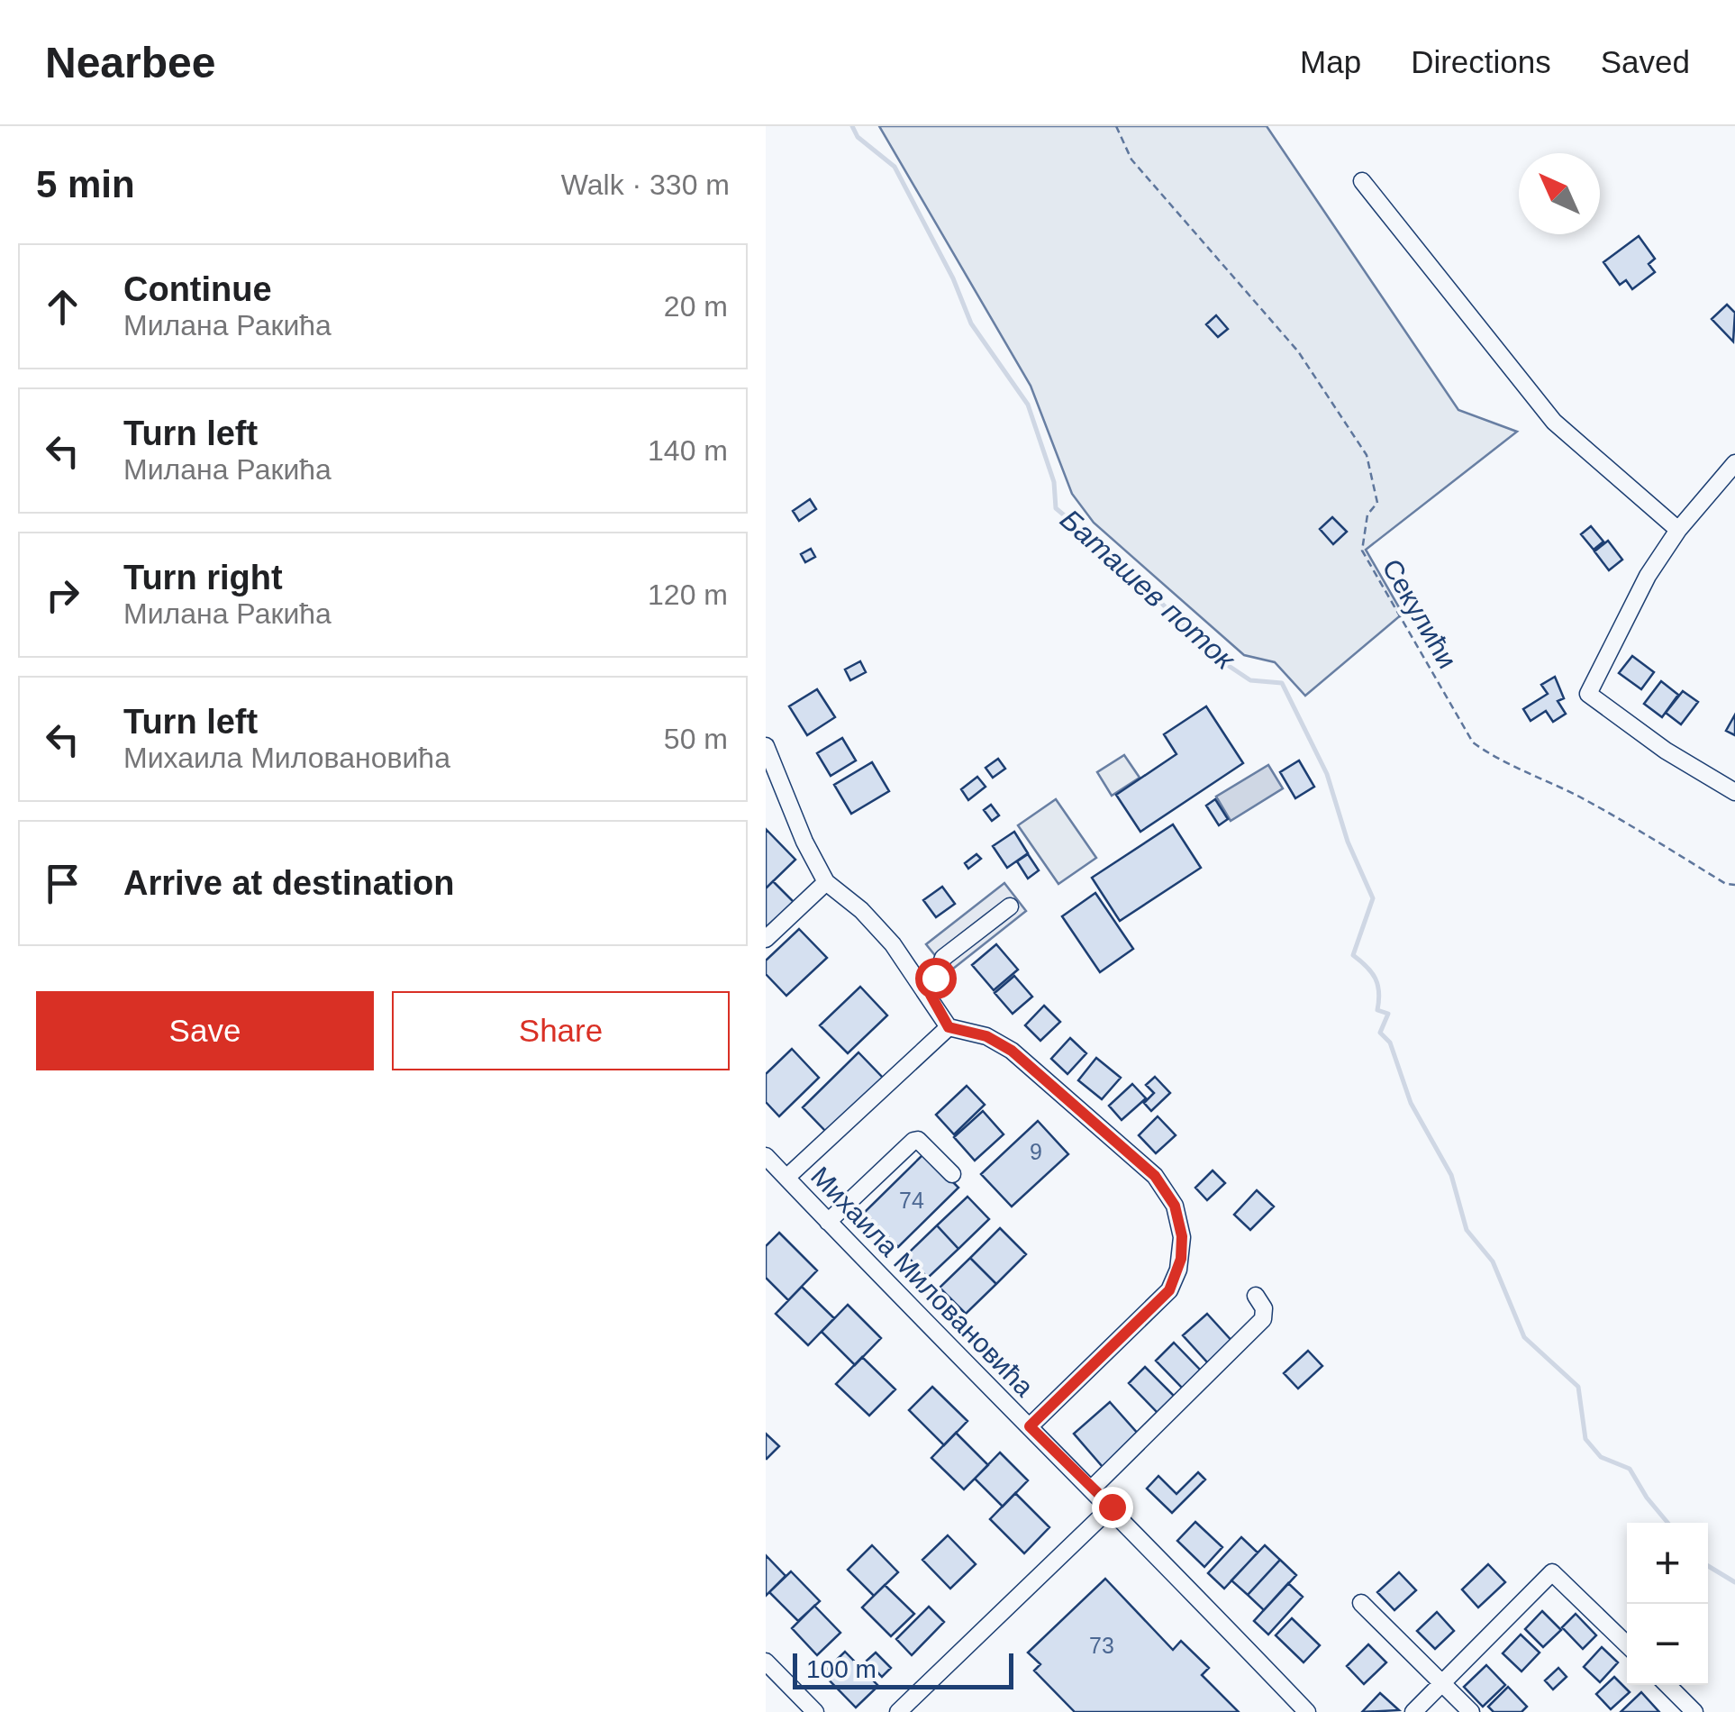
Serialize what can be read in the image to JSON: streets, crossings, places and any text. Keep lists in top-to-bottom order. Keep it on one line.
{"streets":{"street":["Михаила Миловановића"],"path":["Секулићи"]},"water":["Баташев поток"],"house_numbers":["9","74","73"],"scale_bar":"100 m","north":"top left","page":{"header":"Nearbee","nav":["Map","Directions","Saved"],"heading":["5 min","Walk · 330 m"],"list":[["Continue","Милана Ракића","20 m"],["Turn left","Милана Ракића","140 m"],["Turn right","Милана Ракића","120 m"],["Turn left","Михаила Миловановића","50 m"],"Arrive at destination"],"buttons":["Save","Share"],"map_buttons":["+","−"],"scale":"100 m"}}
